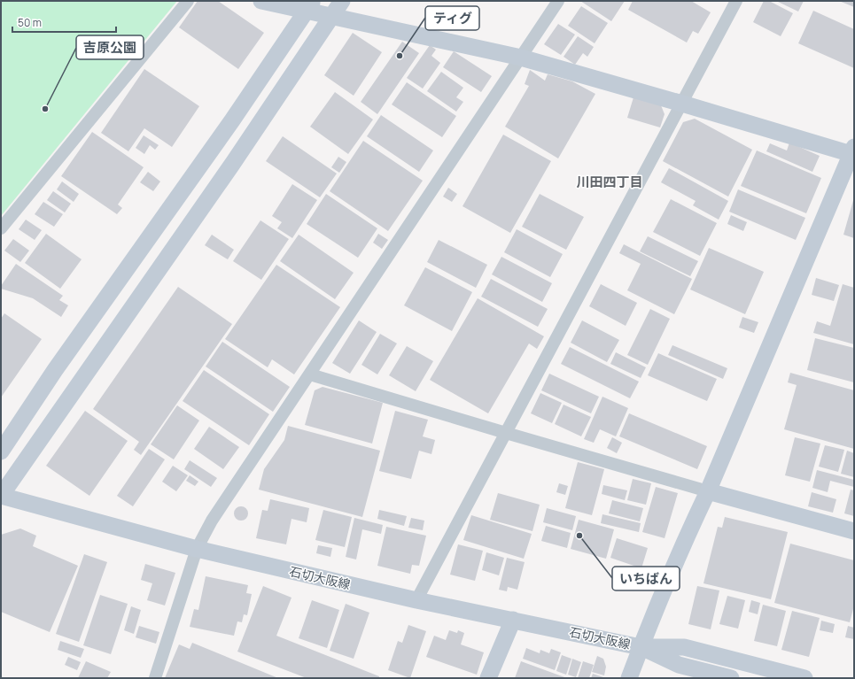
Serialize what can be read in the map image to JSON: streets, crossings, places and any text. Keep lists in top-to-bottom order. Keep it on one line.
{"streets":{"street":["石切大阪線"]},"districts":["川田四丁目"],"places":["ティグ","吉原公園","いちばん"],"scale_bar":"50 m"}
